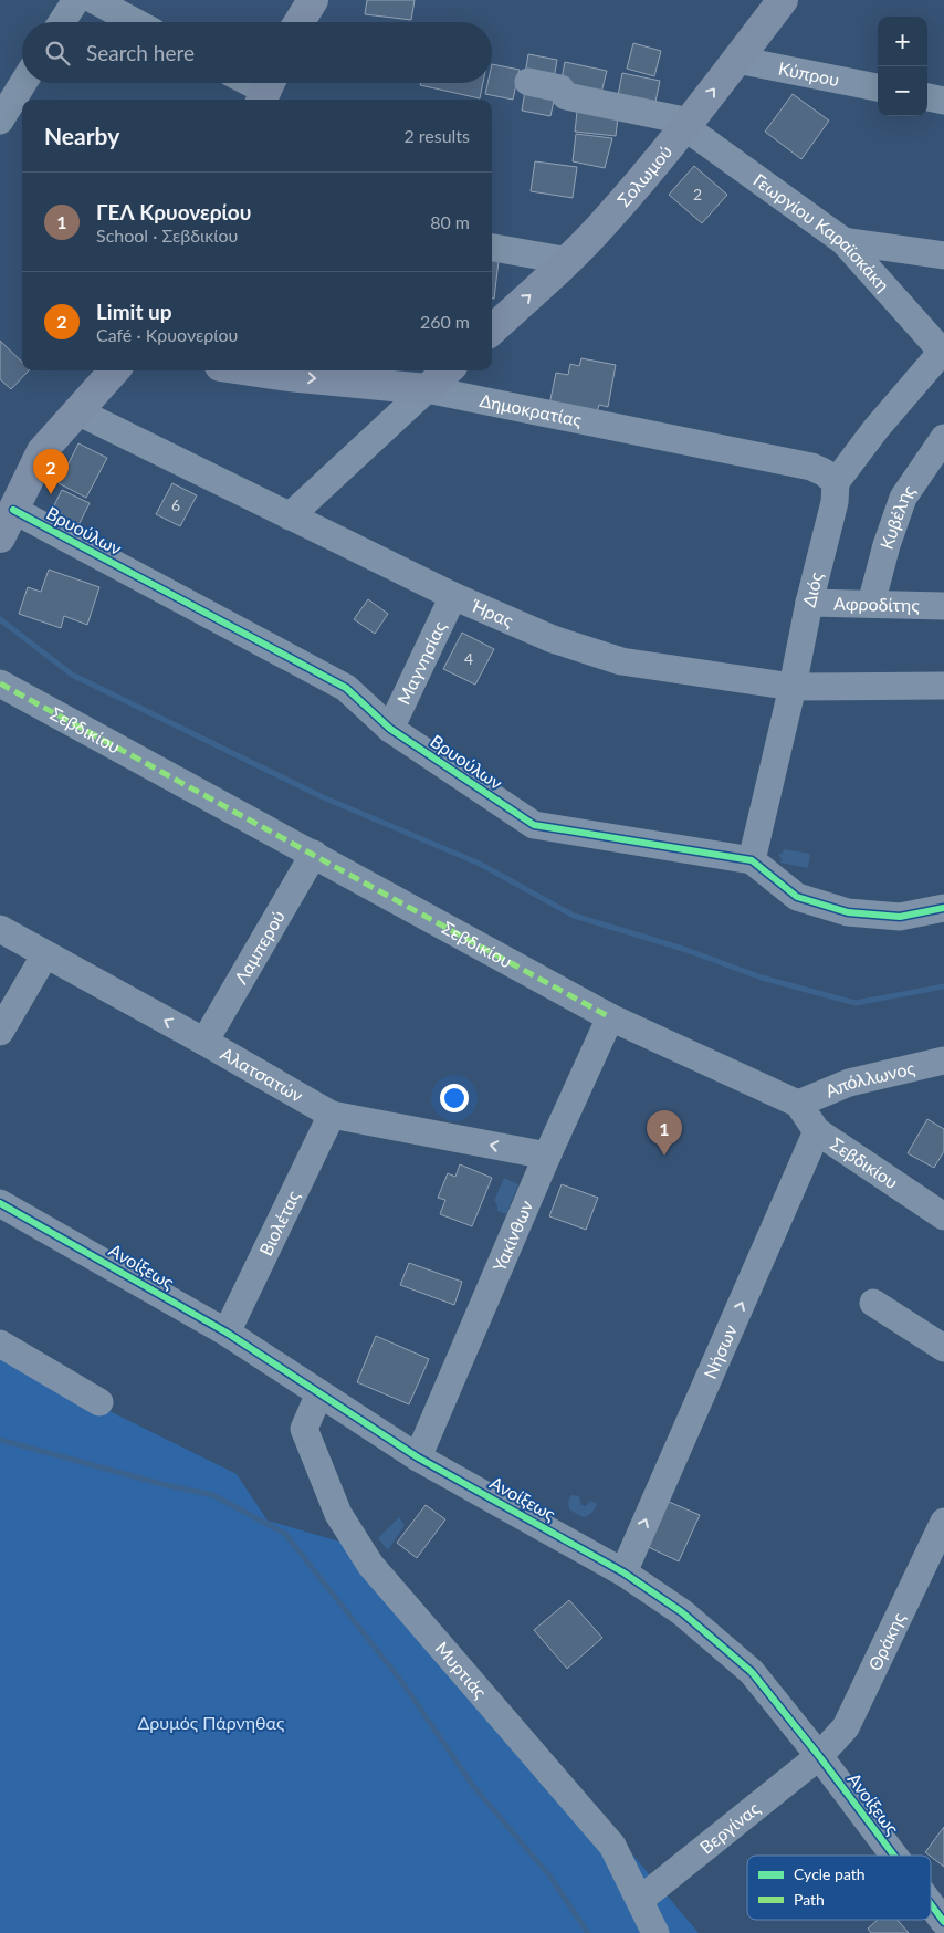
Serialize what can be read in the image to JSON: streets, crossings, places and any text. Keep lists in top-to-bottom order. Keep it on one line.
{"streets":{"main road":["Σολωμού","Δημοκρατίας"],"street":["Κύπρου","Γεωργίου Καραϊσκάκη","Κυβέλης","Βρυούλων","Διός","Αφροδίτης","Ήρας","Μαγνησίας","Σεβδικίου","Λαμπερού","Αλατσατών","Απόλλωνος","Βιολέτας","Υακίνθων","Ανοίξεως","Νήσων","Θράκης","Μυρτιάς","Βεργίνας"]},"crossings":[["Κύπρου","Σολωμού"],["Σολωμού","Γεωργίου Καραϊσκάκη"],["Δημοκρατίας","Διός"],["Κυβέλης","Αφροδίτης"],["Βρυούλων","Διός"],["Βρυούλων","Μαγνησίας"],["Διός","Αφροδίτης"],["Διός","Ήρας"],["Ήρας","Μαγνησίας"],["Σεβδικίου","Λαμπερού"],["Σεβδικίου","Απόλλωνος"],["Σεβδικίου","Υακίνθων"],["Σεβδικίου","Νήσων"],["Λαμπερού","Αλατσατών"],["Αλατσατών","Βιολέτας"],["Αλατσατών","Υακίνθων"],["Βιολέτας","Ανοίξεως"],["Υακίνθων","Ανοίξεως"],["Ανοίξεως","Νήσων"],["Ανοίξεως","Θράκης"],["Ανοίξεως","Μυρτιάς"],["Ανοίξεως","Βεργίνας"],["Θράκης","Βεργίνας"],["Μυρτιάς","Βεργίνας"]],"one_way":["Σολωμού","Αλατσατών","Νήσων"],"parks":["Δρυμός Πάρνηθας"],"house_numbers":["2","6","4"],"legend":["Cycle path","Path"],"page":{"map_buttons":["+","−"],"search":"Search here","heading":["Nearby","2 results"],"list":[{"mark":"1","name":"ΓΕΛ Κρυονερίου","note":"School · Σεβδικίου","value":"80 m"},{"mark":"2","name":"Limit up","note":"Café · Κρυονερίου","value":"260 m"}],"pins":["2","1"]}}
